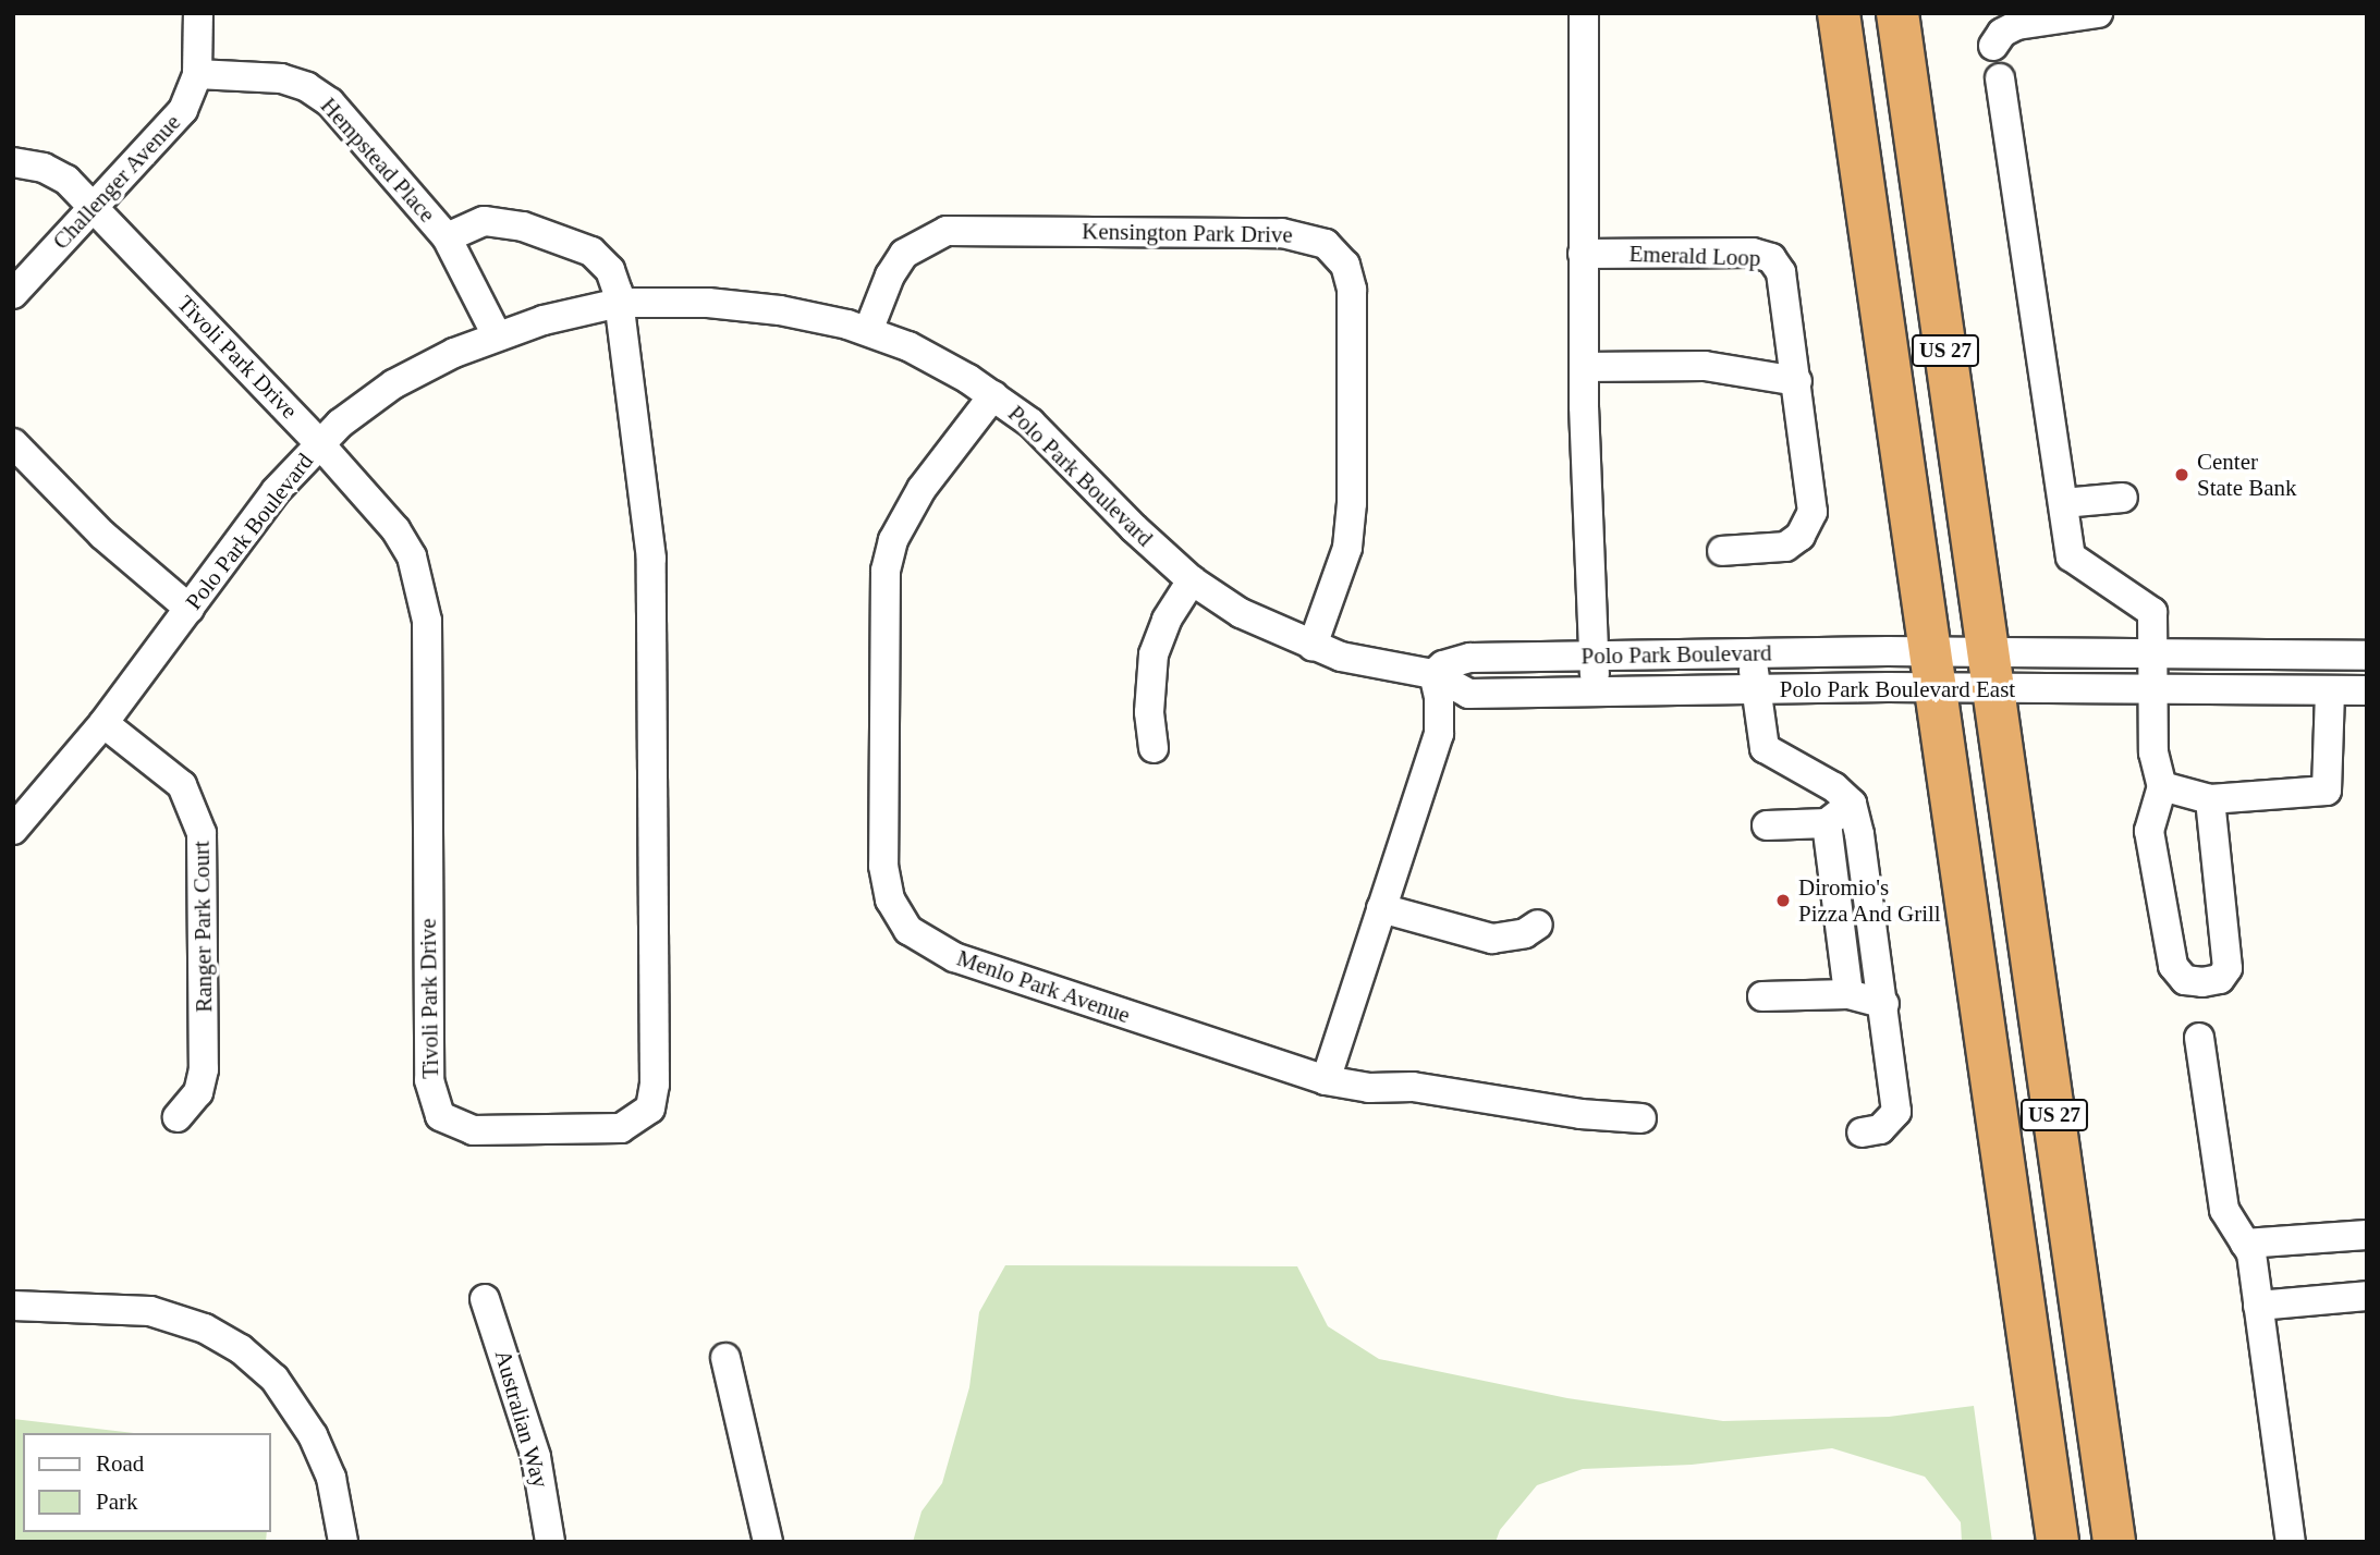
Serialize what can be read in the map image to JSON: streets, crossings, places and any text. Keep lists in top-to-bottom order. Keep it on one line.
{"streets":{"highway":["US 27"],"street":["Hempstead Place","Challenger Avenue","Kensington Park Drive","Emerald Loop","Tivoli Park Drive","Polo Park Boulevard","Polo Park Boulevard East","Ranger Park Court","Menlo Park Avenue","Australian Way"]},"crossings":[["Hempstead Place","Challenger Avenue"],["Hempstead Place","Tivoli Park Drive"],["Hempstead Place","Polo Park Boulevard"],["Challenger Avenue","Tivoli Park Drive"],["Kensington Park Drive","Polo Park Boulevard"],["US 27","Polo Park Boulevard"],["US 27","Polo Park Boulevard East"],["Tivoli Park Drive","Polo Park Boulevard"],["Polo Park Boulevard","Polo Park Boulevard East"],["Polo Park Boulevard","Ranger Park Court"],["Polo Park Boulevard","Menlo Park Avenue"]],"places":["Center State Bank","Diromio's Pizza And Grill"],"legend":["Road","Park"]}
